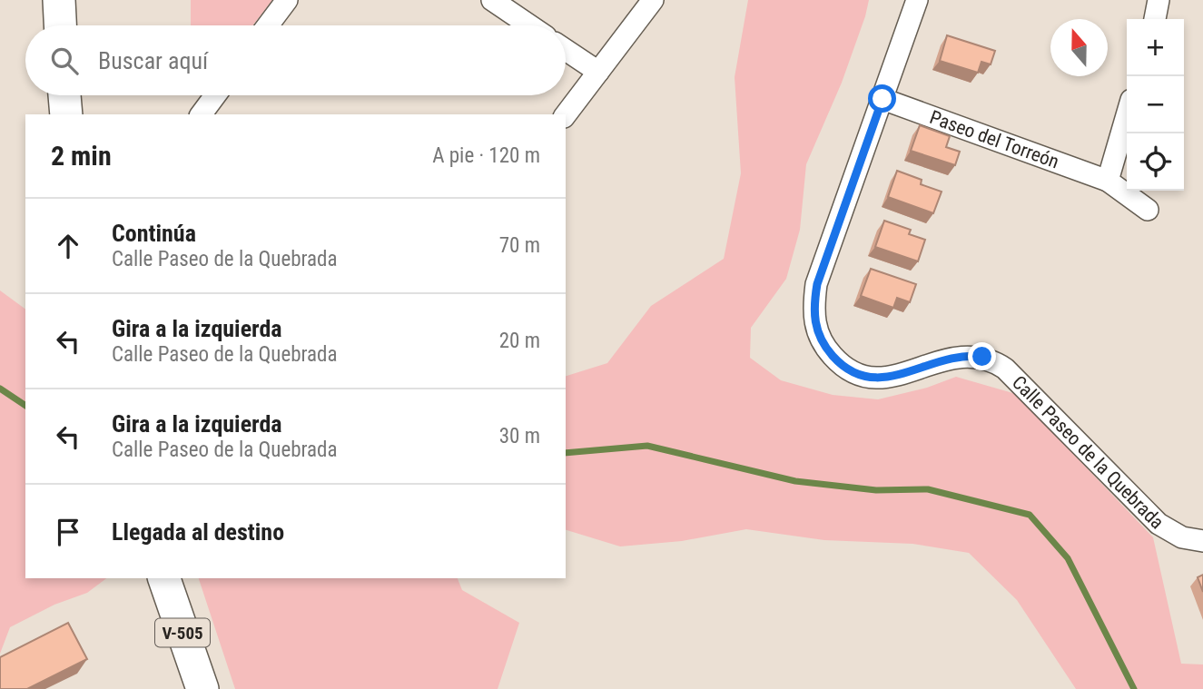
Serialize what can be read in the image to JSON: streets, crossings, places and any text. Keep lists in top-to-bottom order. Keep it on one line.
{"streets":{"main road":["V-505"],"street":["Paseo del Torreón","Calle Paseo de la Quebrada"]},"crossings":[["Paseo del Torreón","Calle Paseo de la Quebrada"]],"north":"top","page":{"map_buttons":["+","−"],"search":"Buscar aquí","heading":["2 min","A pie · 120 m"],"list":[["Continúa","Calle Paseo de la Quebrada","70 m"],["Gira a la izquierda","Calle Paseo de la Quebrada","20 m"],["Gira a la izquierda","Calle Paseo de la Quebrada","30 m"],"Llegada al destino"]}}
